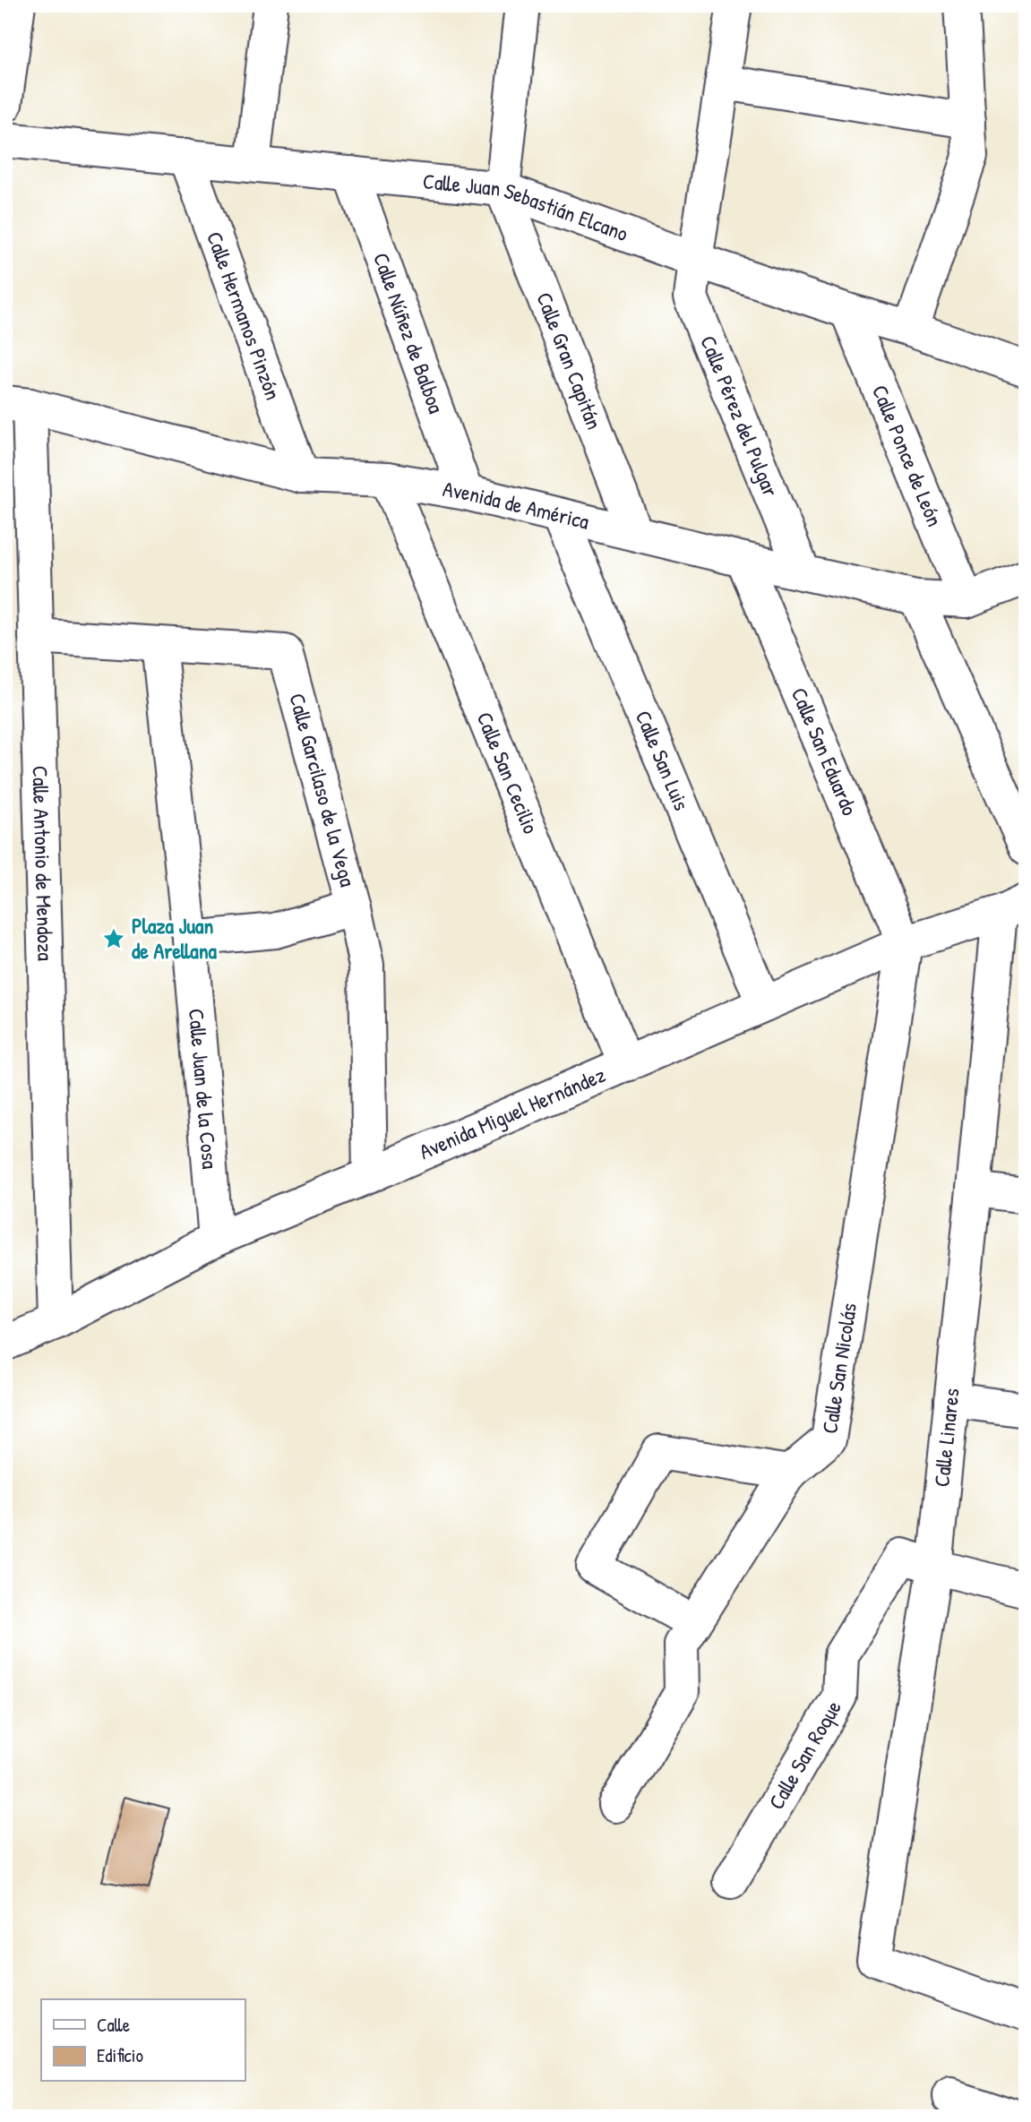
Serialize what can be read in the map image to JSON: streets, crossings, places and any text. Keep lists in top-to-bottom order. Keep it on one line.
{"streets":{"street":["Calle Juan Sebastián Elcano","Calle Hermanos Pinzón","Calle Núñez de Balboa","Calle Gran Capitán","Calle Pérez del Pulgar","Calle Ponce de León","Avenida de América","Calle San Eduardo","Calle San Luis","Calle San Cecilio","Calle Garcilaso de la Vega","Calle Antonio de Mendoza","Calle Juan de la Cosa","Avenida Miguel Hernández","Calle San Nicolás","Calle Linares","Calle San Roque"]},"crossings":[["Calle Juan Sebastián Elcano","Calle Hermanos Pinzón"],["Calle Juan Sebastián Elcano","Calle Núñez de Balboa"],["Calle Juan Sebastián Elcano","Calle Gran Capitán"],["Calle Juan Sebastián Elcano","Calle Pérez del Pulgar"],["Calle Juan Sebastián Elcano","Calle Ponce de León"],["Calle Hermanos Pinzón","Avenida de América"],["Calle Núñez de Balboa","Avenida de América"],["Calle Gran Capitán","Avenida de América"],["Calle Pérez del Pulgar","Avenida de América"],["Calle Ponce de León","Avenida de América"],["Avenida de América","Calle San Eduardo"],["Avenida de América","Calle San Luis"],["Avenida de América","Calle San Cecilio"],["Avenida de América","Calle Antonio de Mendoza"],["Calle San Eduardo","Avenida Miguel Hernández"],["Calle San Eduardo","Calle San Nicolás"],["Calle San Luis","Avenida Miguel Hernández"],["Calle San Cecilio","Avenida Miguel Hernández"],["Calle Garcilaso de la Vega","Calle Antonio de Mendoza"],["Calle Garcilaso de la Vega","Calle Juan de la Cosa"],["Calle Garcilaso de la Vega","Avenida Miguel Hernández"],["Calle Antonio de Mendoza","Avenida Miguel Hernández"],["Calle Juan de la Cosa","Avenida Miguel Hernández"],["Avenida Miguel Hernández","Calle San Nicolás"],["Avenida Miguel Hernández","Calle Linares"],["Calle Linares","Calle San Roque"]],"places":{"place":["Plaza Juan de Arellana"]},"legend":["Calle","Edificio"]}
